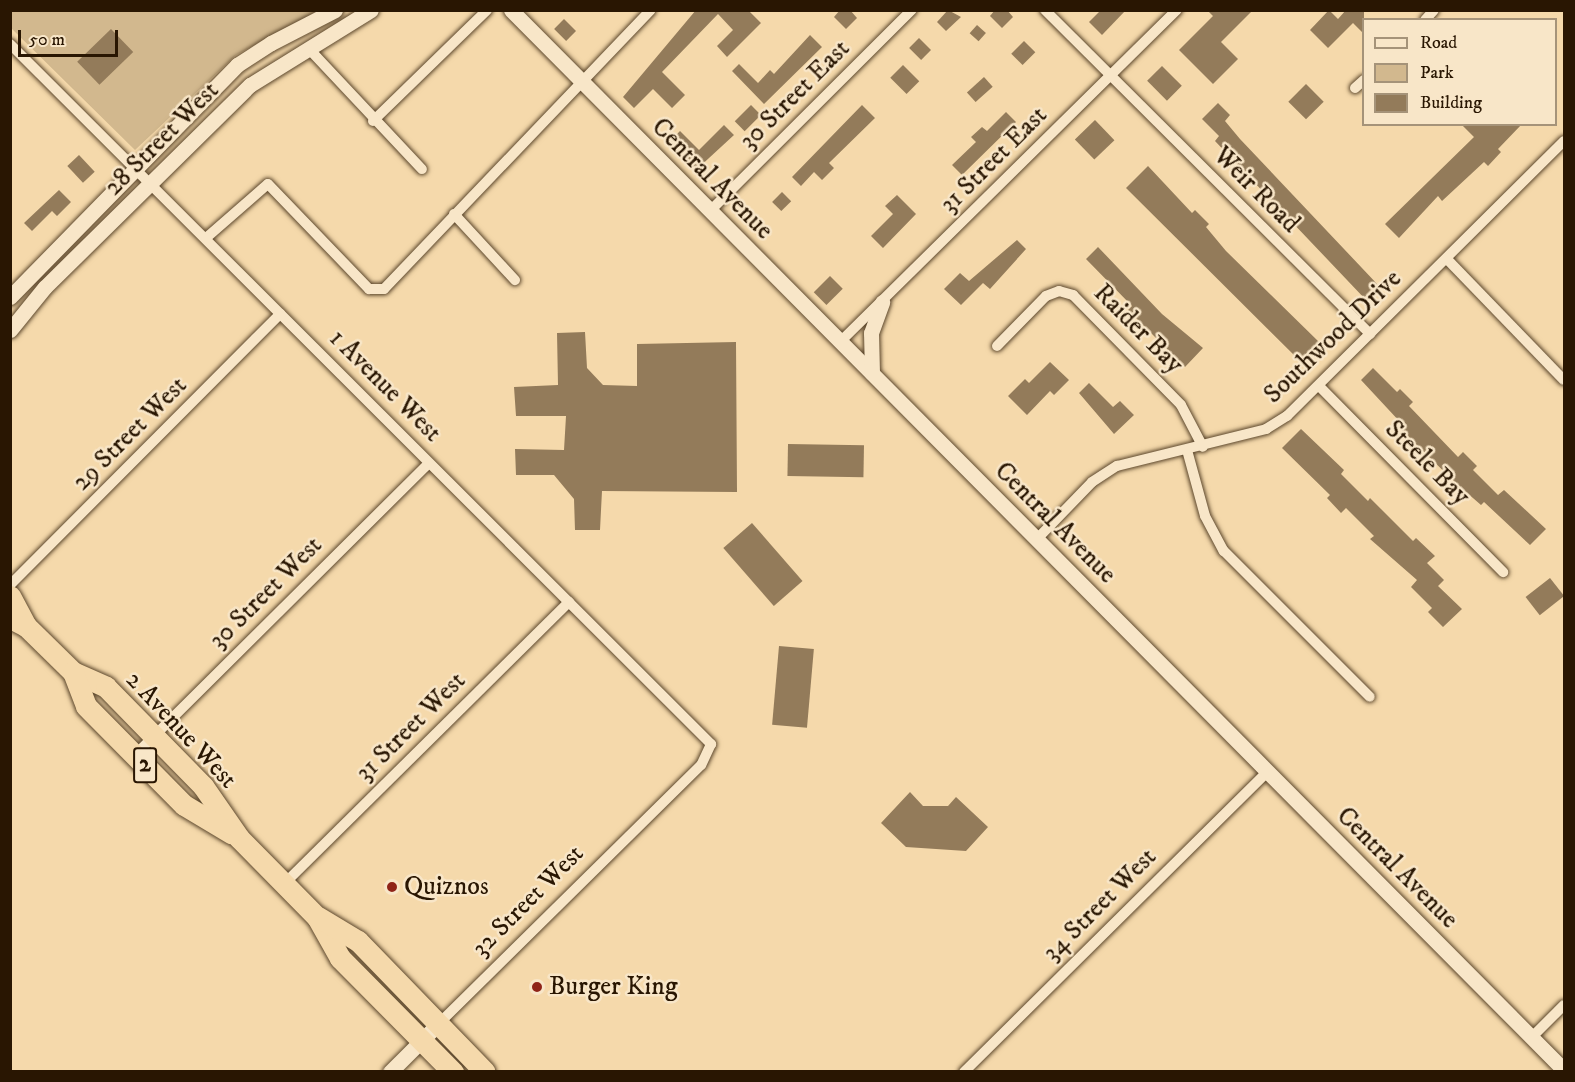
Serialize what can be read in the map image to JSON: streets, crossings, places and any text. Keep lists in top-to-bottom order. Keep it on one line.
{"streets":{"highway":["2 Avenue West","2"],"street":["30 Street East","28 Street West","31 Street East","Central Avenue","Weir Road","Raider Bay","Southwood Drive","1 Avenue West","29 Street West","Steele Bay","30 Street West","31 Street West","32 Street West","34 Street West"]},"crossings":[["30 Street East","Central Avenue"],["28 Street West","1 Avenue West"],["31 Street East","Central Avenue"],["31 Street East","Weir Road"],["Central Avenue","Southwood Drive"],["Central Avenue","34 Street West"],["Weir Road","Southwood Drive"],["Raider Bay","Southwood Drive"],["Southwood Drive","Steele Bay"],["1 Avenue West","29 Street West"],["1 Avenue West","30 Street West"],["1 Avenue West","31 Street West"],["1 Avenue West","32 Street West"],["30 Street West","2 Avenue West"],["31 Street West","2 Avenue West"],["2 Avenue West","32 Street West"]],"places":["Quiznos","Burger King"],"legend":["Road","Park","Building"],"scale_bar":"50 m"}
